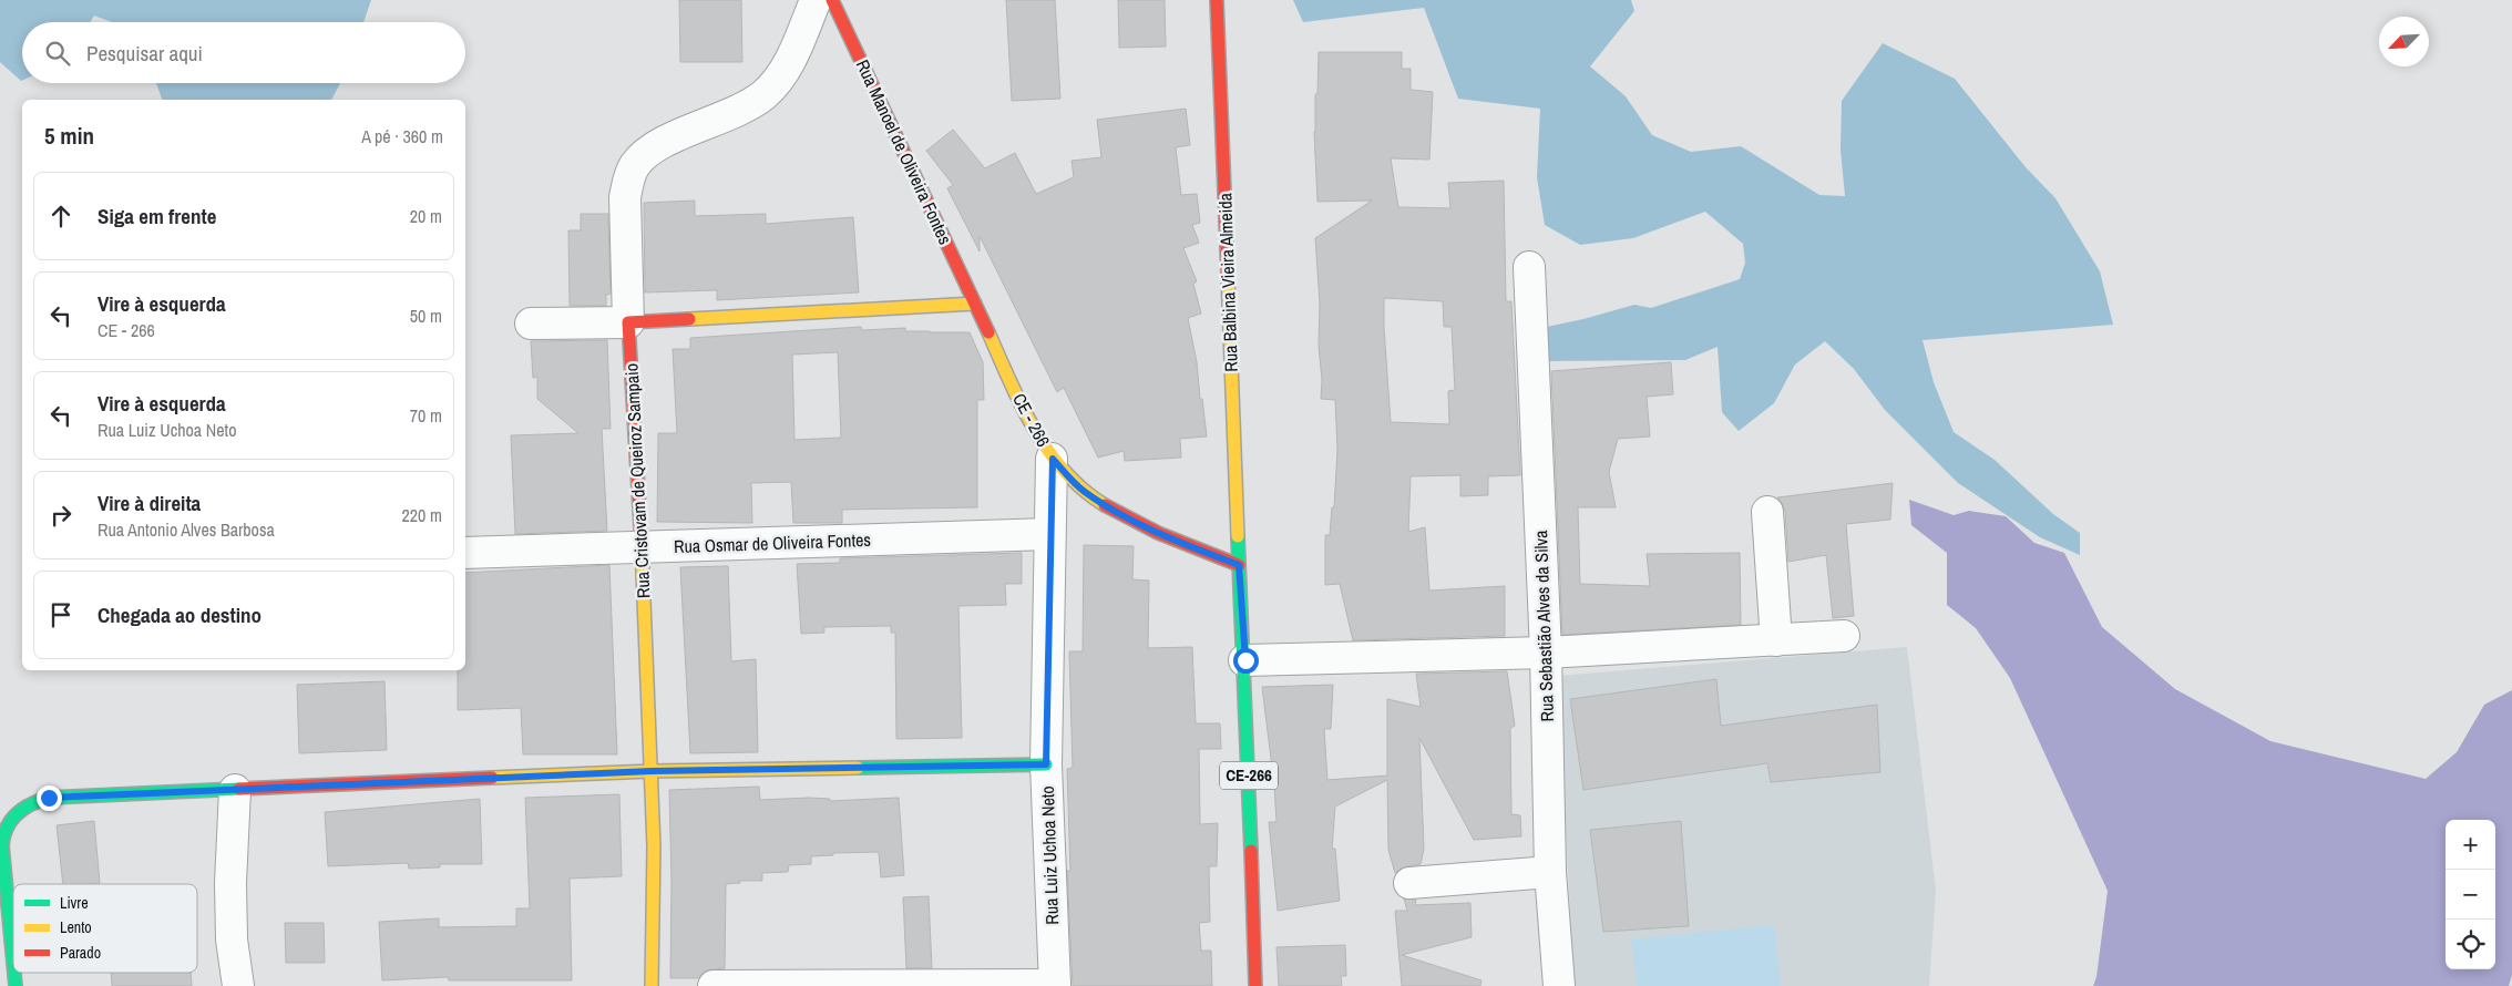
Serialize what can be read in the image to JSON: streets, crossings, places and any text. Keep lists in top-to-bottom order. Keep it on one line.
{"streets":{"street":["Rua Manoel de Oliveira Fontes","Rua Balbina Vieira Almeida","CE - 266","Rua Cristovam de Queiroz Sampaio","Rua Osmar de Oliveira Fontes","Rua Sebastião Alves da Silva","CE-266","Rua Luiz Uchoa Neto"]},"crossings":[["Rua Manoel de Oliveira Fontes","CE - 266"],["Rua Balbina Vieira Almeida","CE - 266"],["Rua Balbina Vieira Almeida","CE-266"],["CE - 266","CE-266"],["CE - 266","Rua Luiz Uchoa Neto"],["Rua Cristovam de Queiroz Sampaio","Rua Osmar de Oliveira Fontes"],["Rua Osmar de Oliveira Fontes","Rua Luiz Uchoa Neto"]],"legend":["Livre","Lento","Parado"],"north":"bottom left","page":{"search":"Pesquisar aqui","heading":["5 min","A pé · 360 m"],"list":[["Siga em frente","20 m"],["Vire à esquerda","CE - 266","50 m"],["Vire à esquerda","Rua Luiz Uchoa Neto","70 m"],["Vire à direita","Rua Antonio Alves Barbosa","220 m"],"Chegada ao destino"],"map_buttons":["+","−"]}}
